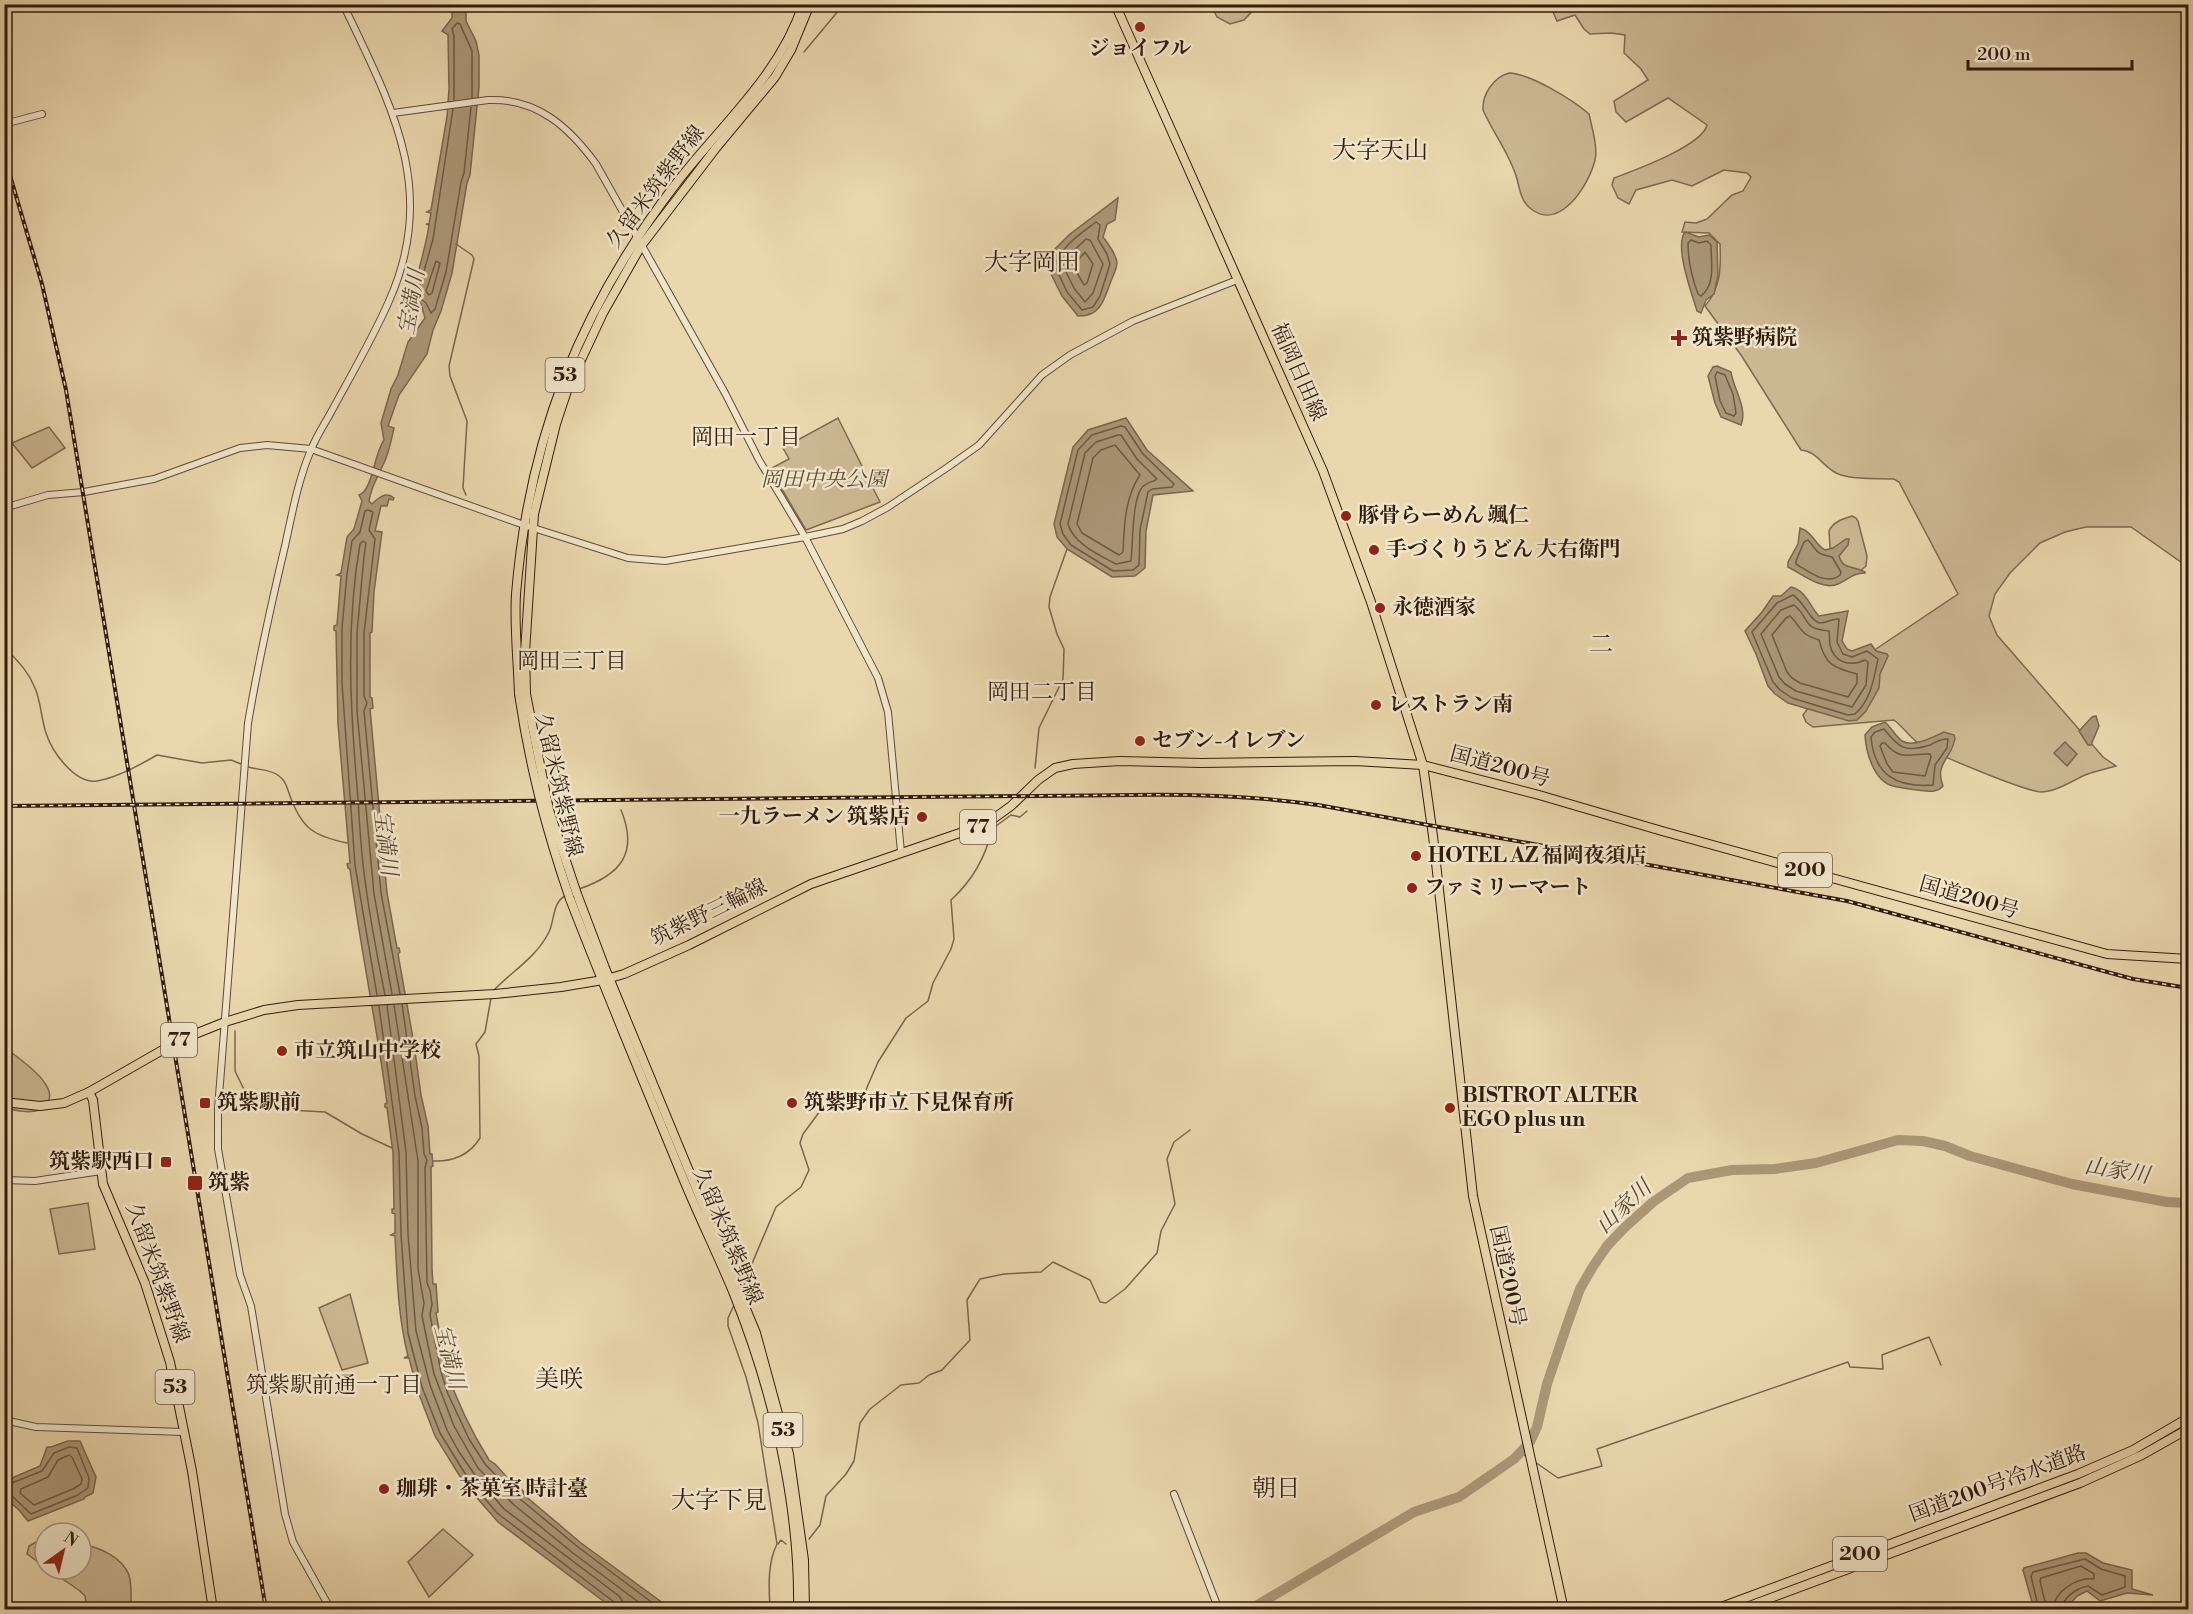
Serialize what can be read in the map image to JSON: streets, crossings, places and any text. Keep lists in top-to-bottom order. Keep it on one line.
{"streets":{"highway":["国道200号","200","国道200号冷水道路"],"main road":["久留米筑紫野線","福岡日田線","53","77","筑紫野三輪線"]},"crossings":[["久留米筑紫野線","筑紫野三輪線"],["福岡日田線","国道200号"],["福岡日田線","筑紫野三輪線"],["国道200号","筑紫野三輪線"]],"districts":["大字天山","大字岡田","岡田一丁目","二","岡田三丁目","岡田二丁目","美咲","筑紫駅前通一丁目","朝日","大字下見"],"water":["宝満川","山家川"],"parks":["岡田中央公園"],"places":{"other":["ジョイフル","豚骨らーめん 颯仁","手づくりうどん 大右衛門","永徳酒家","レストラン南","セブン-イレブン","一九ラーメン 筑紫店","HOTEL AZ 福岡夜須店","ファミリーマート","市立筑山中学校","筑紫野市立下見保育所","BISTROT ALTER EGO plus un","珈琲・茶菓室 時計臺"],"health":["筑紫野病院"],"transit":["筑紫駅前","筑紫駅西口","筑紫"]},"scale_bar":"200 m","north":"top right"}
